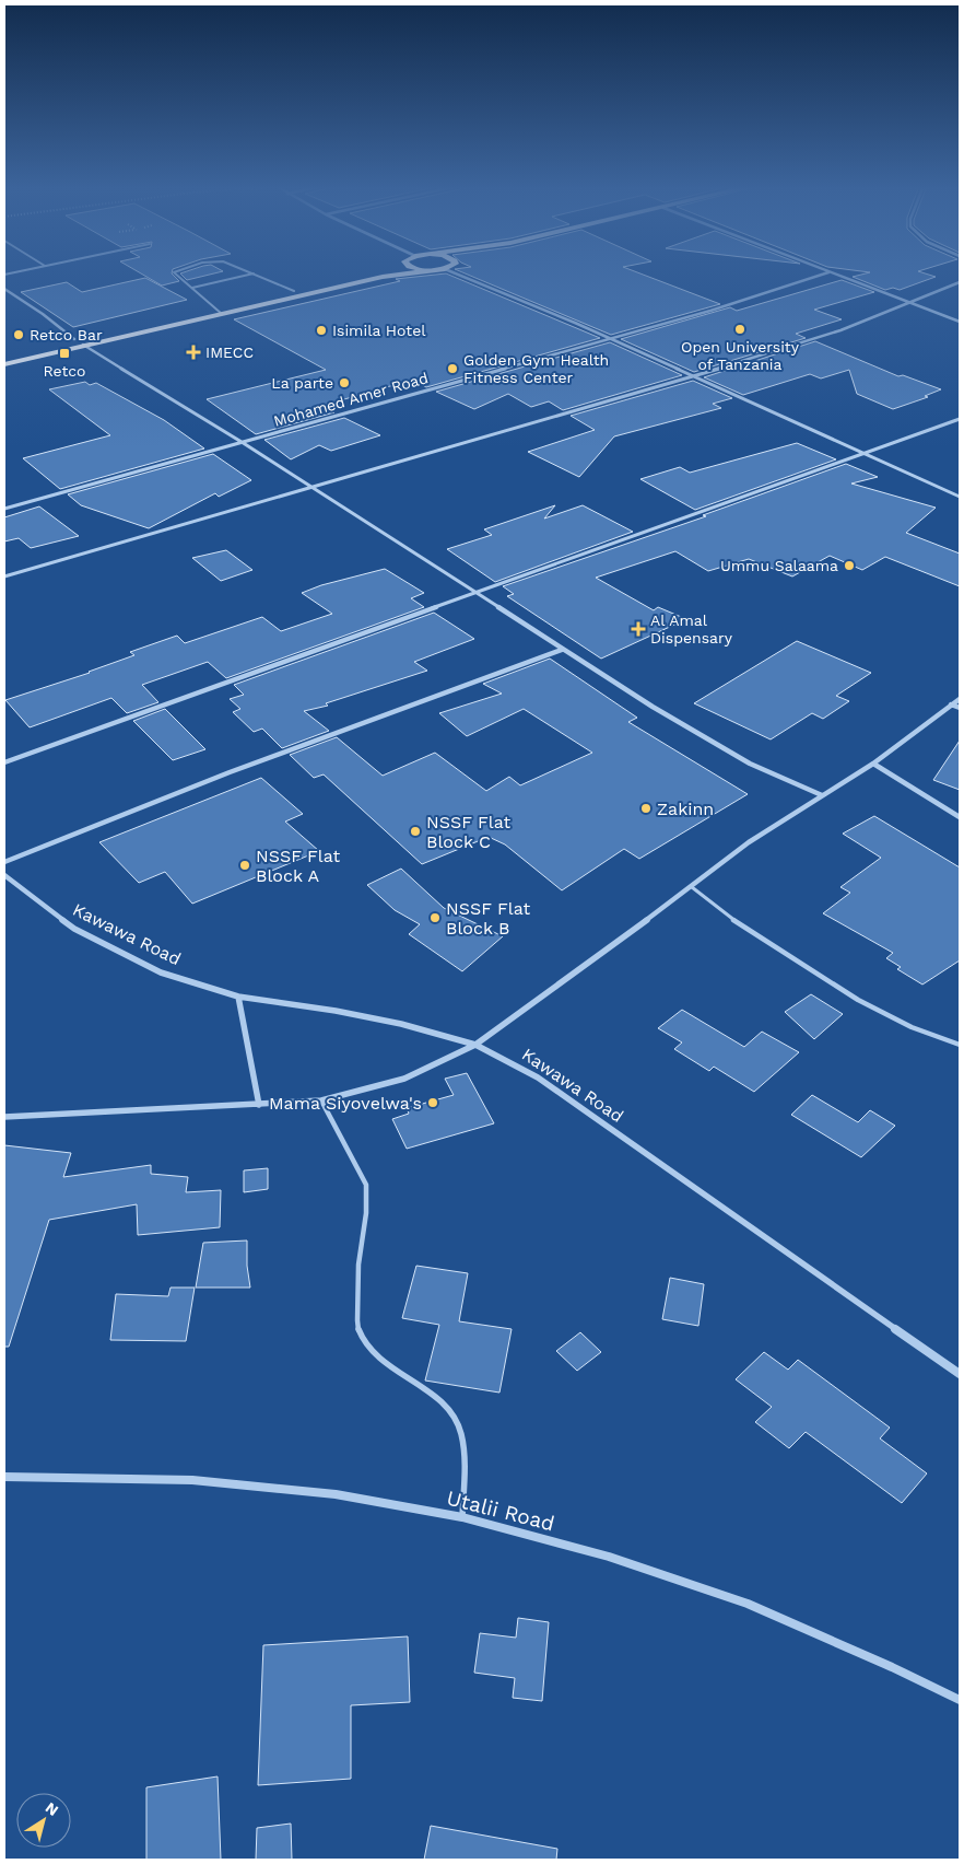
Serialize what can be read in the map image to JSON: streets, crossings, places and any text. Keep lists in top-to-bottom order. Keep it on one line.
{"streets":{"street":["Mohamed Amer Road","Kawawa Road","Utalii Road"]},"places":{"other":["Open University of Tanzania","Isimila Hotel","Retco Bar","Golden Gym Health Fitness Center","La parte","Ummu Salaama","Zakinn","NSSF Flat Block C","NSSF Flat Block A","NSSF Flat Block B","Mama Siyovelwa's"],"health":["IMECC","Al Amal Dispensary"],"transit":["Retco"]},"north":"top right"}
